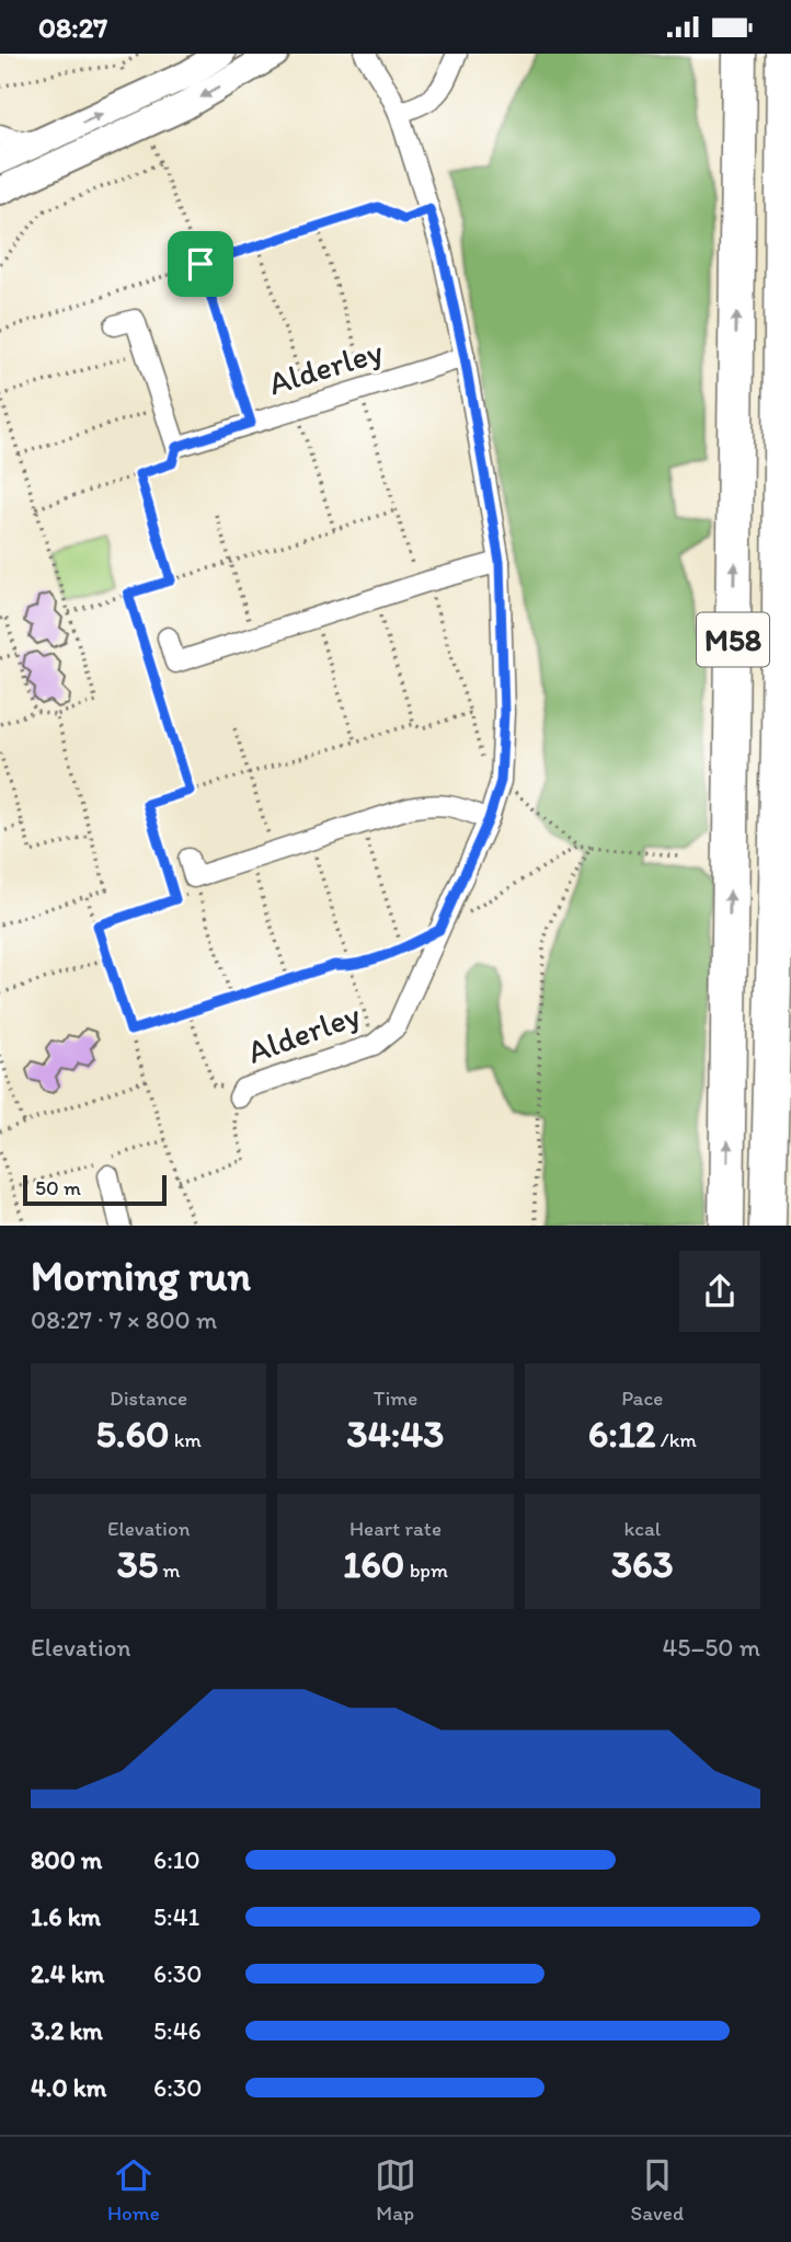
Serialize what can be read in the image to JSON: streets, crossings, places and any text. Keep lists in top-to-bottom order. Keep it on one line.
{"streets":{"highway":["M58"],"street":["Alderley"]},"scale_bar":"50 m","page":{"status":"08:27","scale":"50 m","heading":["Morning run","08:27 · 7 × 800 m"],"stats":[["Distance","5.60 km"],["Time","34:43"],["Pace","6:12 /km"],["Elevation","35 m"],["Heart rate","160 bpm"],["kcal","363"]],"chart":["Elevation","45–50 m"],"list":[{"name":"800 m","note":"6:10"},{"name":"1.6 km","note":"5:41"},{"name":"2.4 km","note":"6:30"},{"name":"3.2 km","note":"5:46"},{"name":"4.0 km","note":"6:30"}],"tabs":["Home","Map","Saved"]}}
